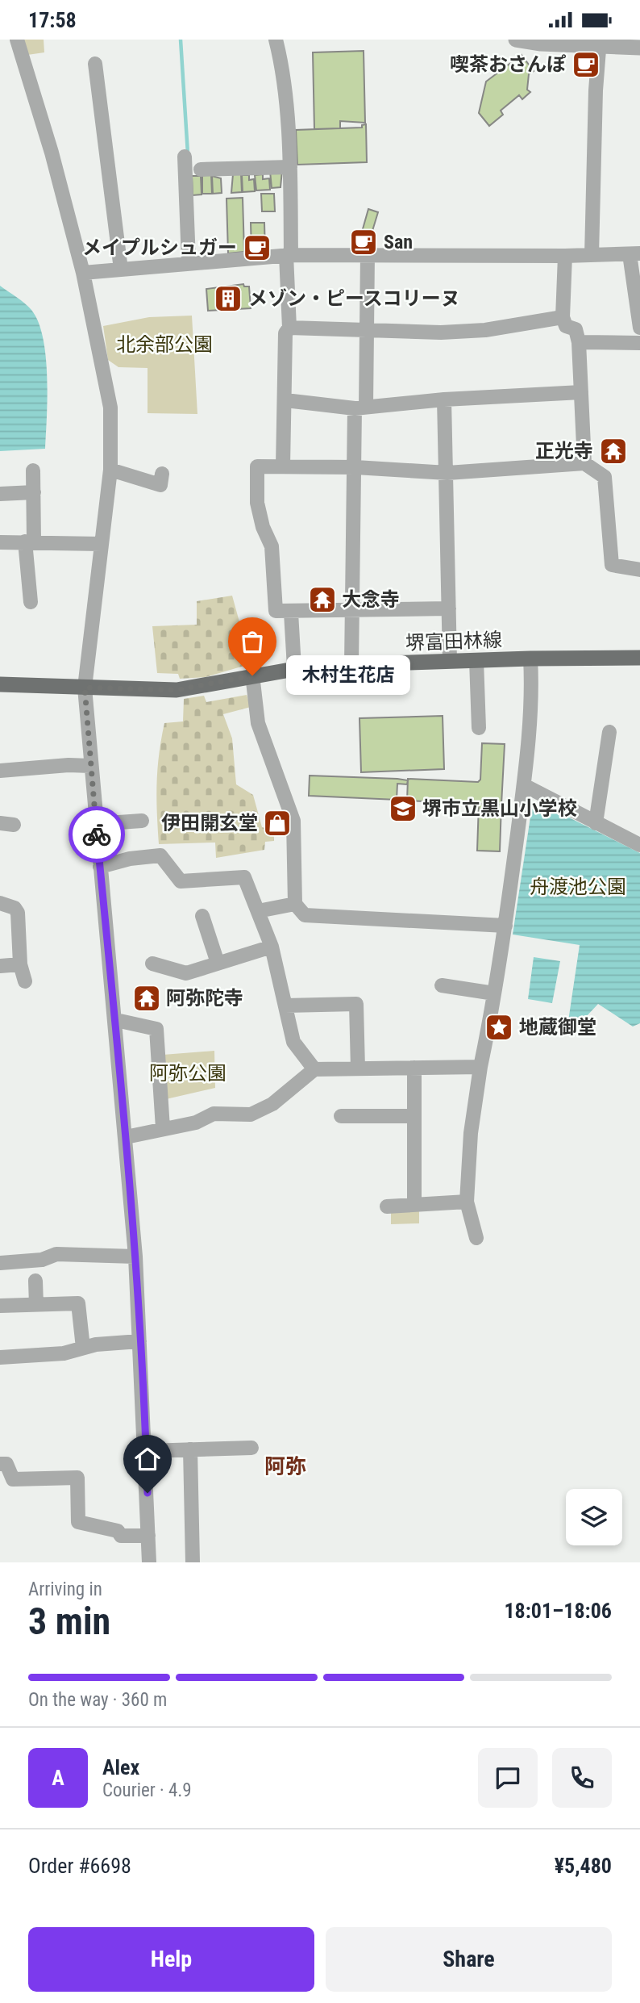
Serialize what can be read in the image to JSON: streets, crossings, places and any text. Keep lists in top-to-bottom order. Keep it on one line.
{"streets":{"main road":["堺富田林線"]},"districts":["阿弥"],"parks":["北余部公園","舟渡池公園","阿弥公園"],"places":{"cafe":["喫茶おさんぽ","San","メイプルシュガー"],"building":["メゾン・ピースコリーヌ"],"temple":["正光寺","大念寺","阿弥陀寺"],"other":["木村生花店"],"school or university":["堺市立黒山小学校"],"shop":["伊田開玄堂"],"place":["地蔵御堂"]},"page":{"status":"17:58","bubble":"木村生花店","heading":["3 min","Arriving in","18:01–18:06"],"panel":["Alex","Courier · 4.9","Order #6698","¥5,480"],"bar":"On the way · 360 m","round":"A","buttons":["Help","Share"]}}
